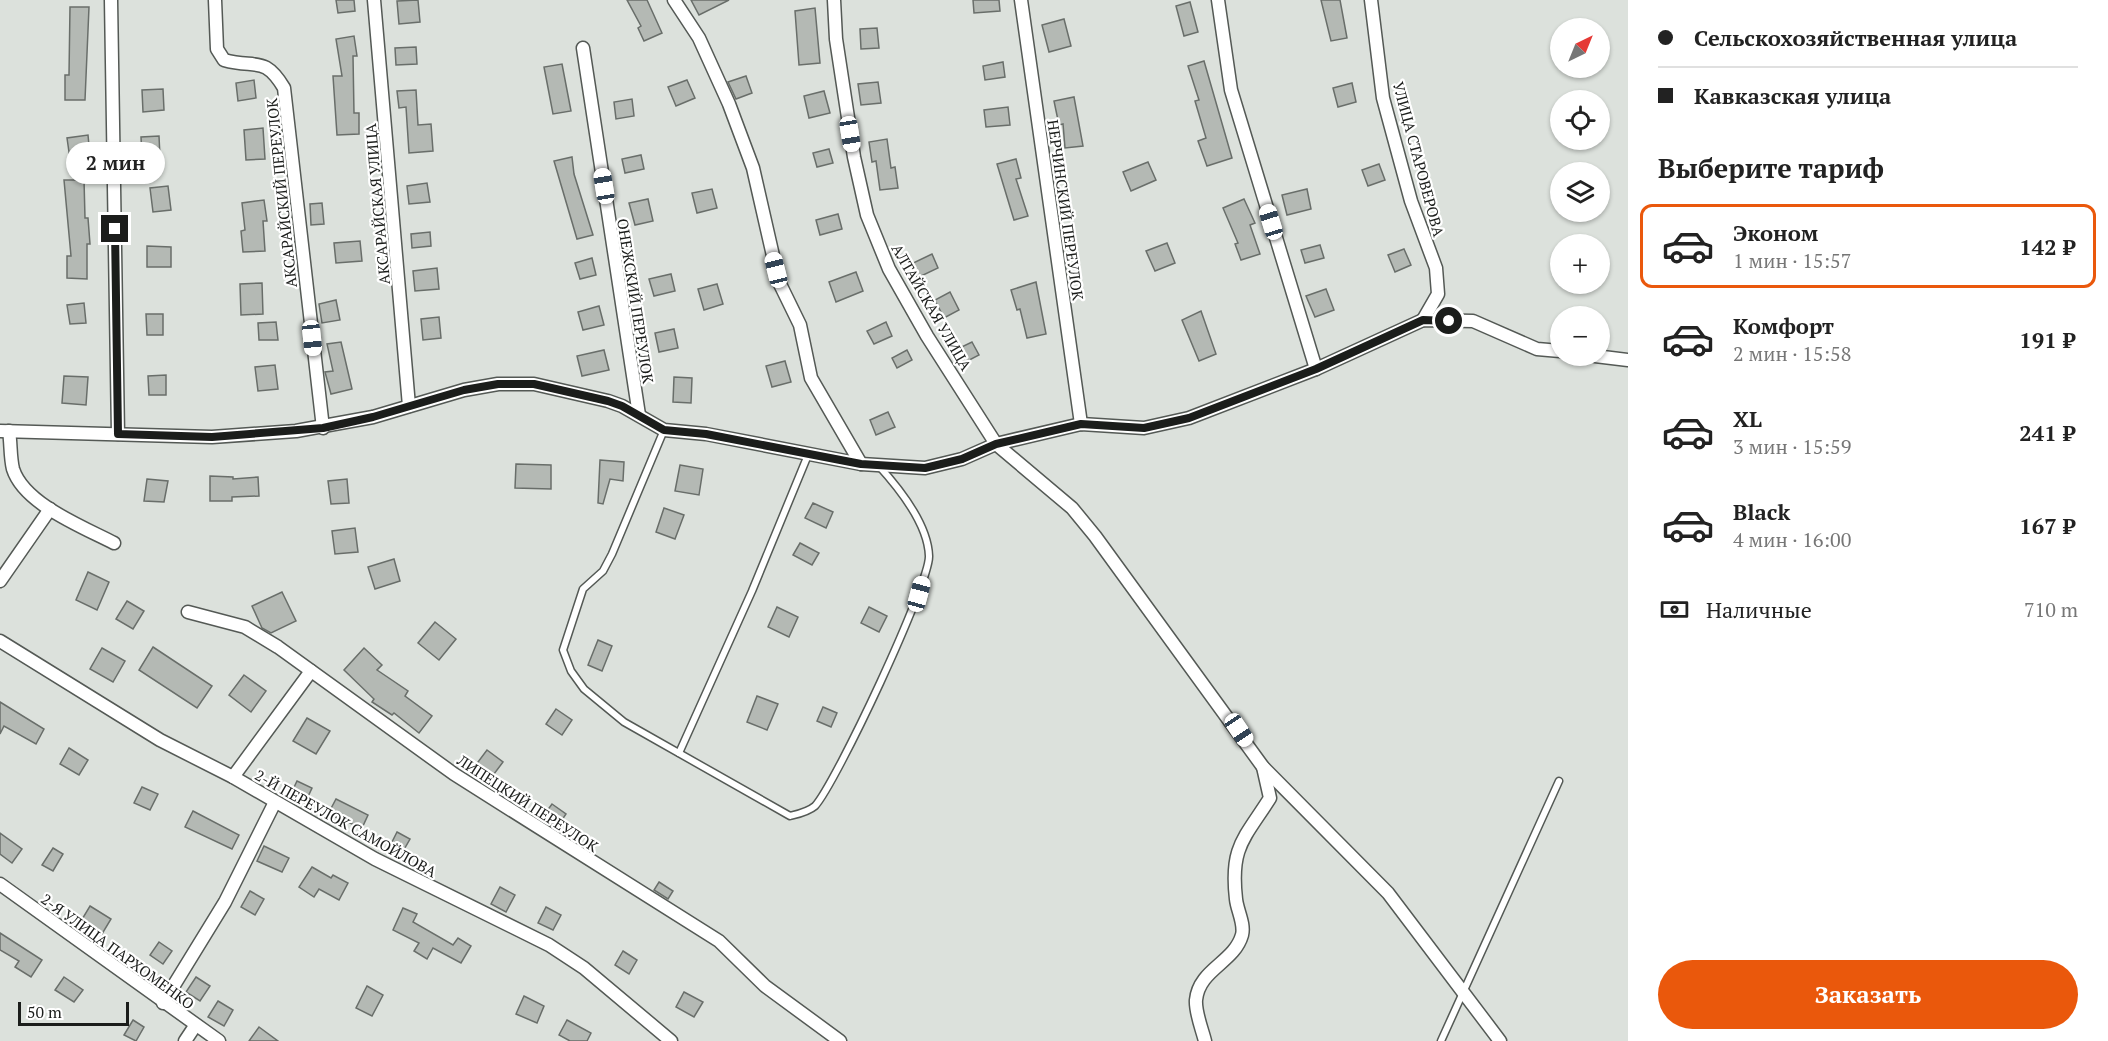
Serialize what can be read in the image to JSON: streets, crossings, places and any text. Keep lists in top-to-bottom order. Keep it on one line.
{"streets":{"street":["УЛИЦА СТАРОВЕРОВА","АКСАРАЙСКИЙ ПЕРЕУЛОК","АКСАРАЙСКАЯ УЛИЦА","НЕРЧИНСКИЙ ПЕРЕУЛОК","ОНЕЖСКИЙ ПЕРЕУЛОК","АЛТАЙСКАЯ УЛИЦА","ЛИПЕЦКИЙ ПЕРЕУЛОК","2-Й ПЕРЕУЛОК САМОЙЛОВА","2-Я УЛИЦА ПАРХОМЕНКО"]},"scale_bar":"50 m","north":"top right","page":{"banner":["Сельскохозяйственная улица","Кавказская улица"],"map_buttons":["+","−"],"heading":"Выберите тариф","bubble":"2 мин","list":[{"name":"Эконом","note":"1 мин · 15:57","value":"142 ₽"},{"name":"Комфорт","note":"2 мин · 15:58","value":"191 ₽"},{"name":"XL","note":"3 мин · 15:59","value":"241 ₽"},{"name":"Black","note":"4 мин · 16:00","value":"167 ₽"}],"pay":["Наличные","710 m"],"buttons":"Заказать","scale":"50 m"}}
